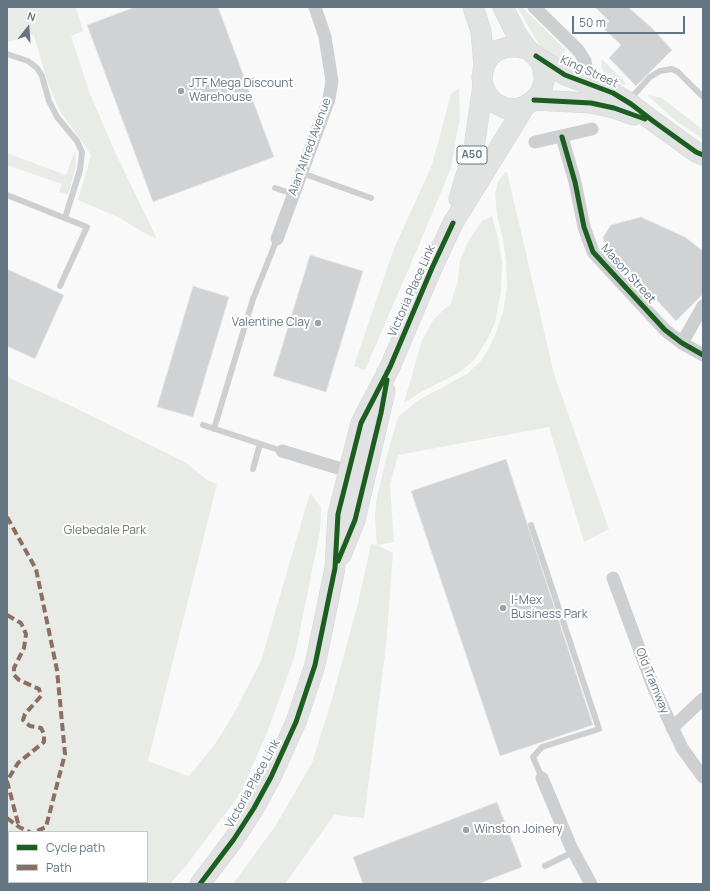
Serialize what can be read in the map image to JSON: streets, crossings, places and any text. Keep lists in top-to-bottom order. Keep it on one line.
{"streets":{"main road":["King Street","A50","Victoria Place Link"],"street":["Alan Alfred Avenue","Mason Street","Old Tramway"]},"crossings":[["King Street","Victoria Place Link"]],"parks":["Glebedale Park"],"places":["JTF Mega Discount Warehouse","Valentine Clay","I-Mex Business Park","Winston Joinery"],"legend":["Cycle path","Path"],"scale_bar":"50 m","north":"top"}
